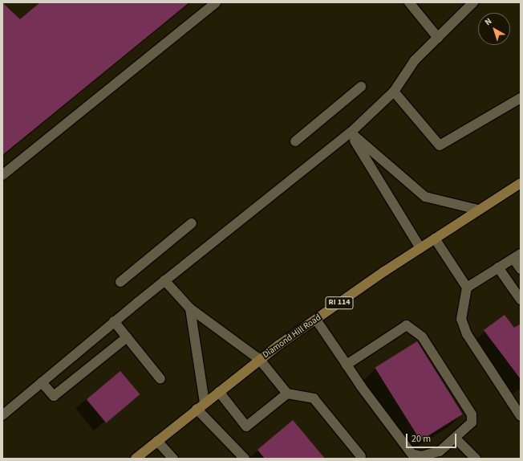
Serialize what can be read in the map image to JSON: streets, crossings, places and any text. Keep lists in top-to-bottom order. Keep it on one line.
{"streets":{"main road":["RI 114","Diamond Hill Road"]},"scale_bar":"20 m","north":"top left"}
